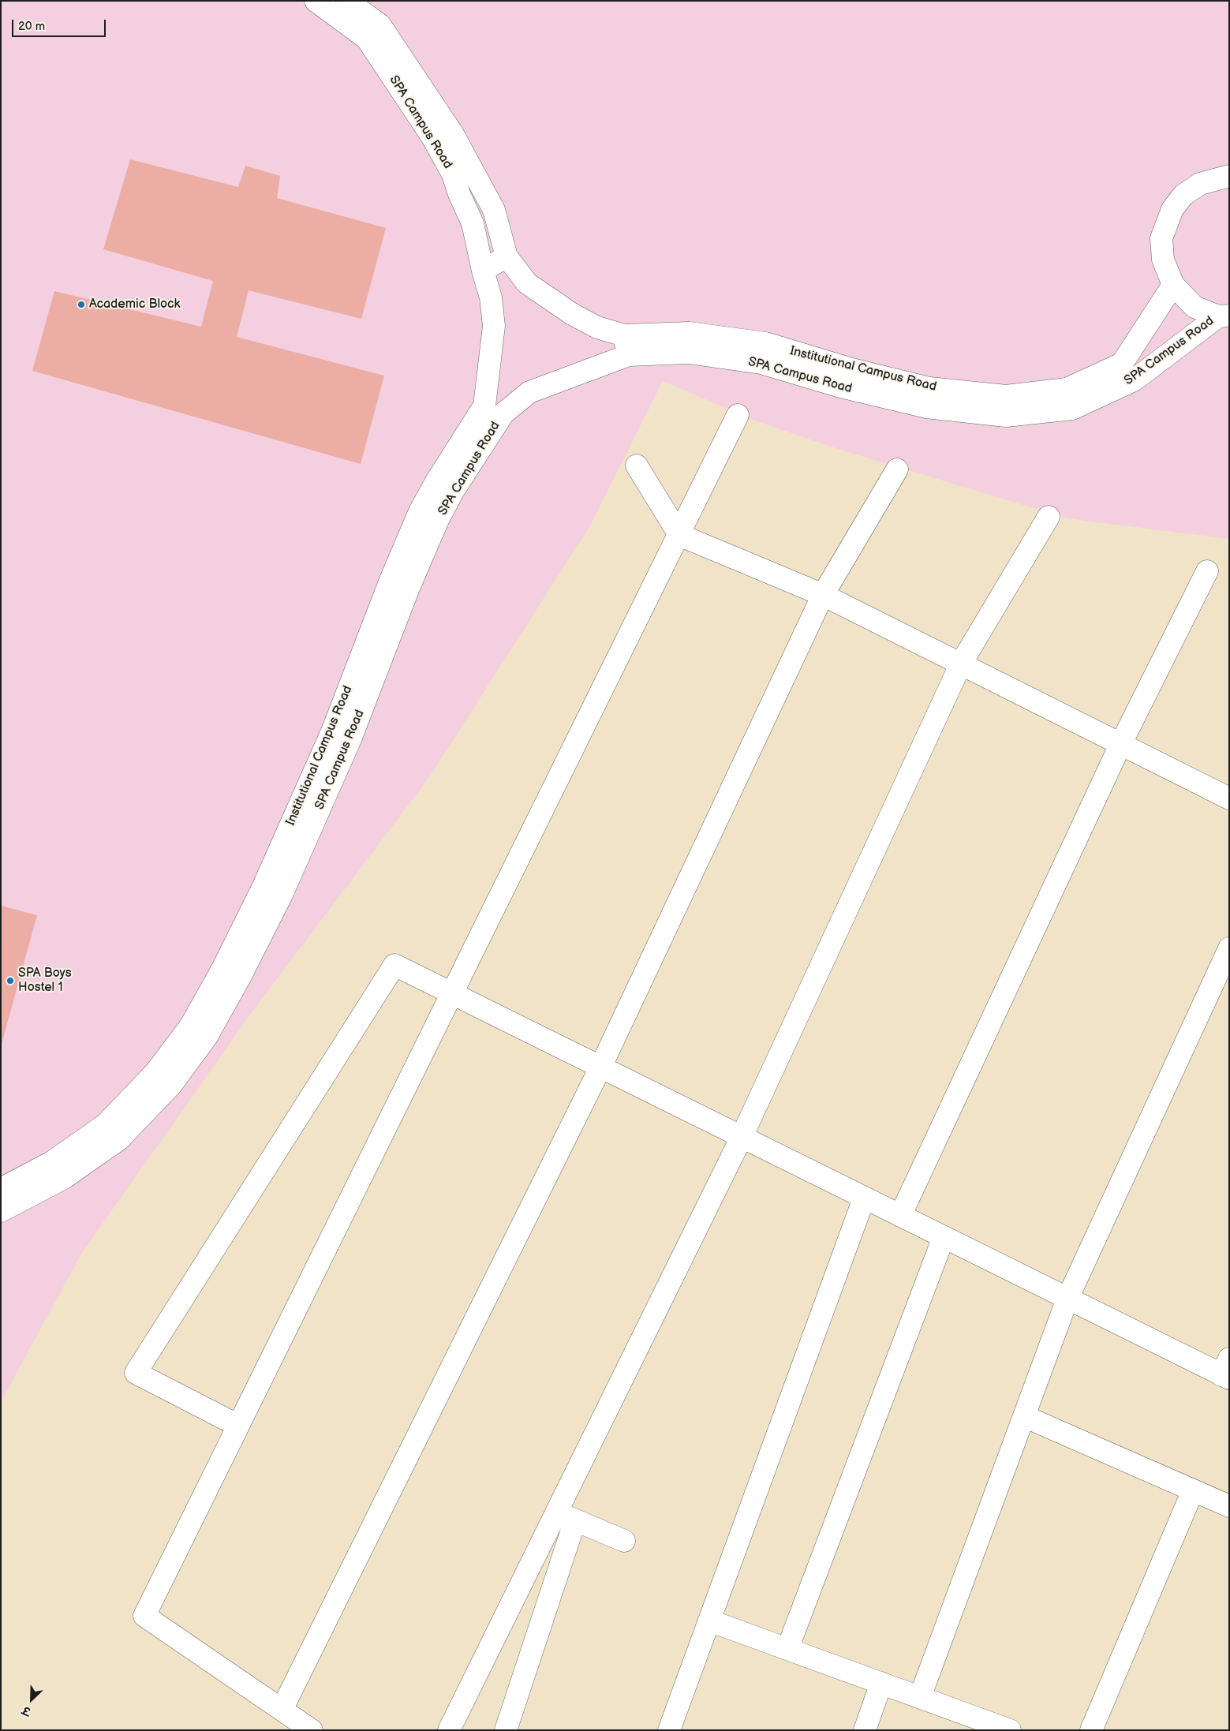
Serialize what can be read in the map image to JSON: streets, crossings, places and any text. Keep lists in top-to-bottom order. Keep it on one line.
{"streets":{"street":["SPA Campus Road","Institutional Campus Road"]},"crossings":[["SPA Campus Road","Institutional Campus Road"]],"places":["Academic Block","SPA Boys Hostel 1"],"scale_bar":"20 m","north":"bottom left"}
